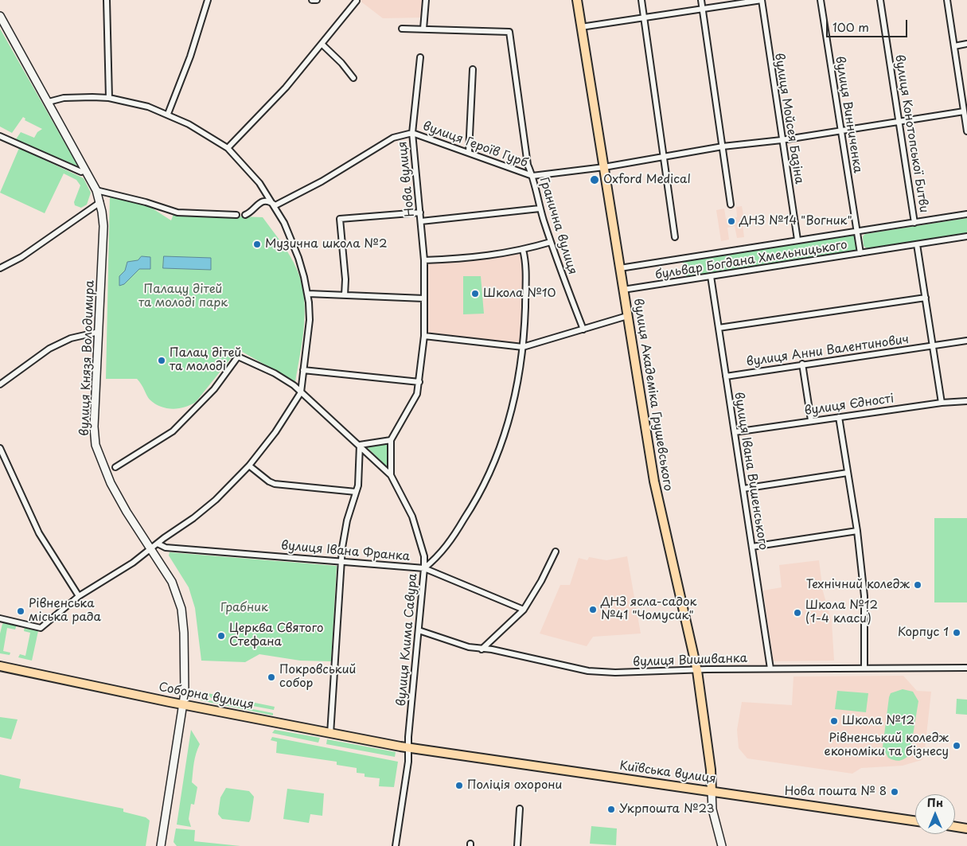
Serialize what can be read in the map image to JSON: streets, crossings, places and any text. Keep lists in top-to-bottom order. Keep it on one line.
{"streets":{"main road":["вулиця Академіка Грушевського","Соборна вулиця","Київська вулиця"],"street":["вулиця Винниченка","вулиця Мойсея Базіна","вулиця Конотопської Битви","вулиця Героїв Гурб","Нова вулиця","Гранична вулиця","бульвар Богдана Хмельницького","вулиця Анни Валентинович","вулиця Князя Володимира","вулиця Єдності","вулиця Івана Вишенського","вулиця Івана Франка","вулиця Клима Савура","вулиця Вишиванка"]},"crossings":[["вулиця Винниченка","вулиця Героїв Гурб"],["вулиця Винниченка","бульвар Богдана Хмельницького"],["вулиця Мойсея Базіна","вулиця Героїв Гурб"],["вулиця Мойсея Базіна","бульвар Богдана Хмельницького"],["вулиця Конотопської Битви","вулиця Героїв Гурб"],["вулиця Конотопської Битви","бульвар Богдана Хмельницького"],["вулиця Героїв Гурб","Нова вулиця"],["вулиця Героїв Гурб","Гранична вулиця"],["вулиця Героїв Гурб","вулиця Академіка Грушевського"],["бульвар Богдана Хмельницького","вулиця Академіка Грушевського"],["бульвар Богдана Хмельницького","вулиця Івана Вишенського"],["вулиця Анни Валентинович","вулиця Івана Вишенського"],["вулиця Князя Володимира","Соборна вулиця"],["вулиця Академіка Грушевського","вулиця Вишиванка"],["вулиця Академіка Грушевського","Київська вулиця"],["вулиця Єдності","вулиця Івана Вишенського"],["вулиця Івана Вишенського","вулиця Вишиванка"],["вулиця Івана Франка","вулиця Клима Савура"],["вулиця Клима Савура","вулиця Вишиванка"],["вулиця Клима Савура","Соборна вулиця"],["вулиця Клима Савура","Київська вулиця"],["Соборна вулиця","Київська вулиця"]],"parks":["Палацу дітей та молоді парк","Грабник"],"places":["Oxford Medical","ДНЗ №14 \"Вогник\"","Музична школа №2","Школа №10","Палац дітей та молоді","Технічний коледж","ДНЗ ясла-садок №41 \"Чомусик\"","Рівненська міська рада","Школа №12 (1-4 класи)","Корпус 1","Церква Святого Стефана","Покровський собор","Школа №12","Рівненський коледж економіки та бізнесу","Поліцiя охорони","Нова пошта № 8","Укрпошта №23"],"scale_bar":"100 m","north":"top"}
